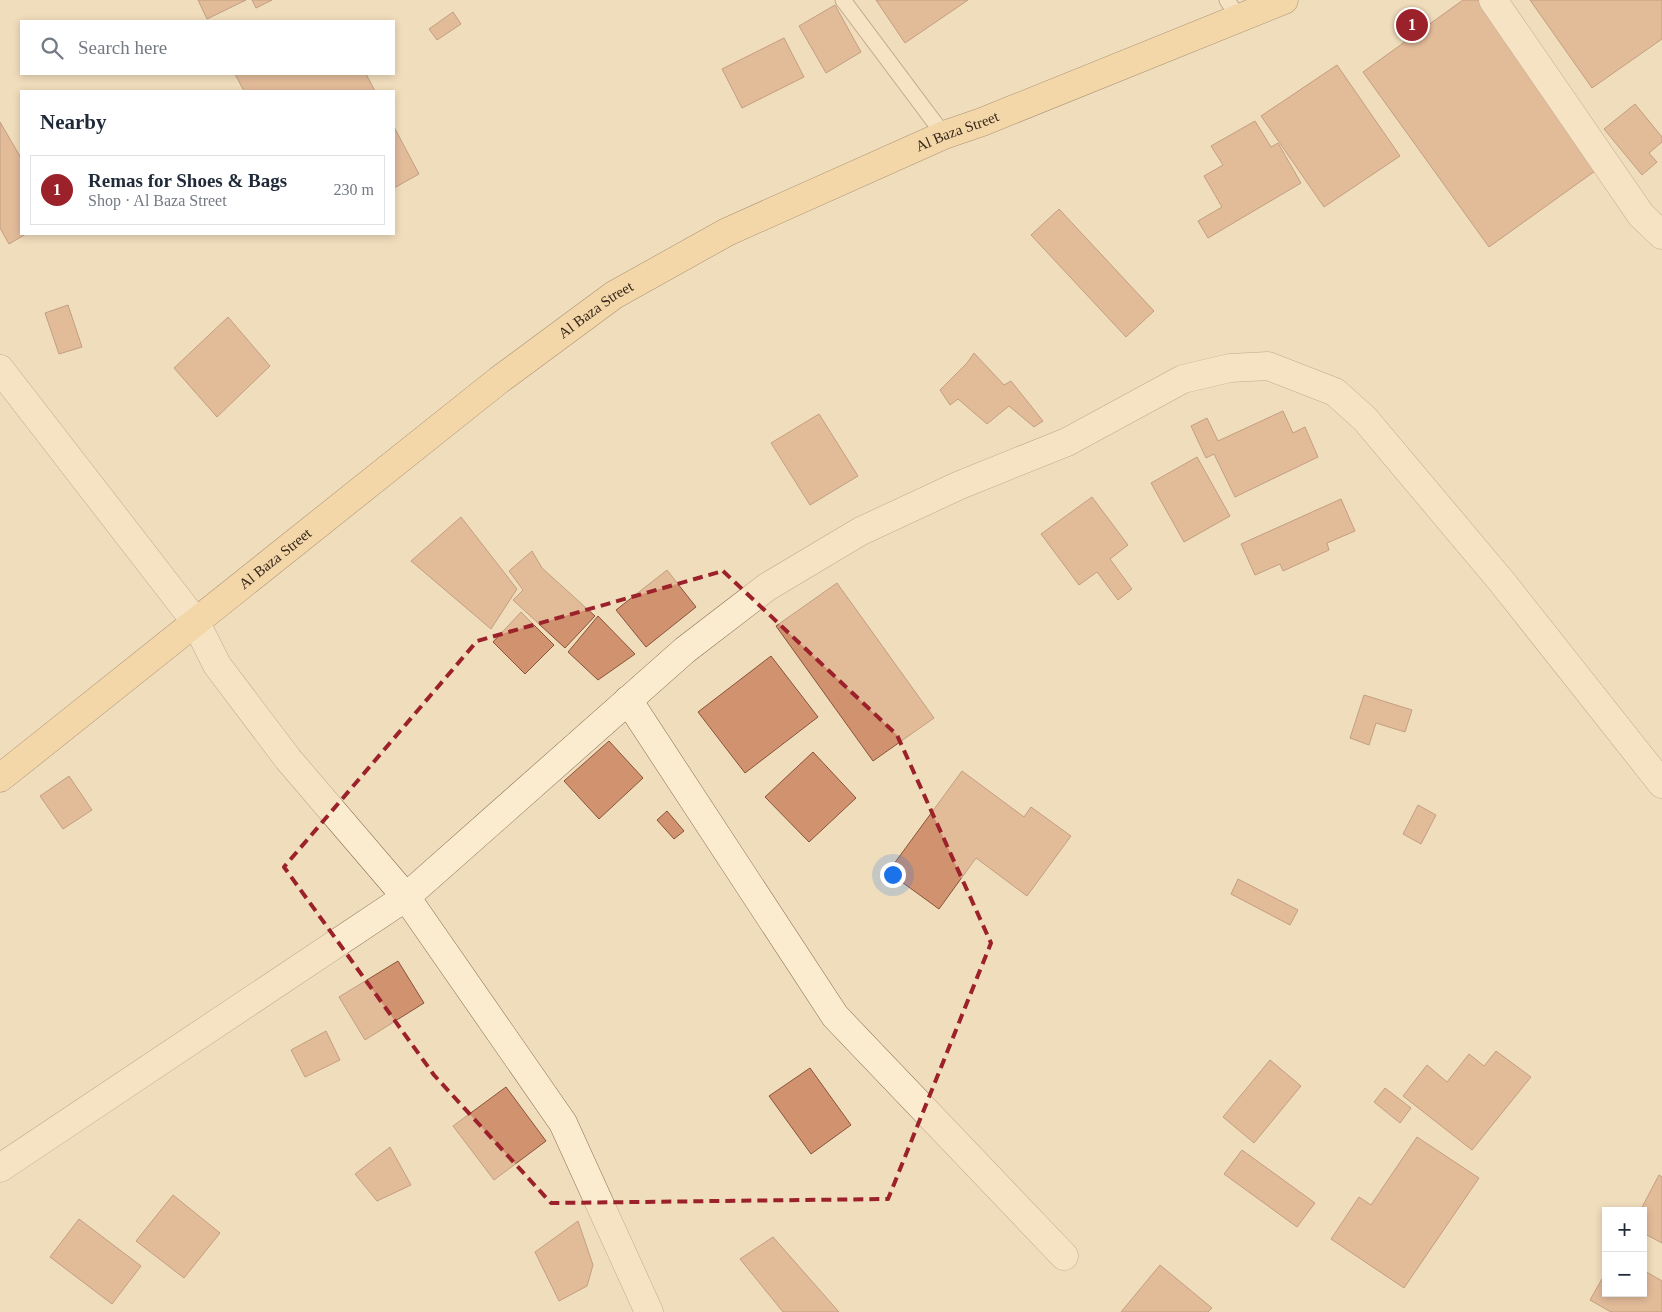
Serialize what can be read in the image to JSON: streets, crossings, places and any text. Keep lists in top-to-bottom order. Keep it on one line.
{"streets":{"main road":["Al Baza Street"]},"page":{"pins":"1","search":"Search here","heading":"Nearby","list":[{"mark":"1","name":"Remas for Shoes & Bags","note":"Shop · Al Baza Street","value":"230 m"}],"map_buttons":["+","−"]}}
